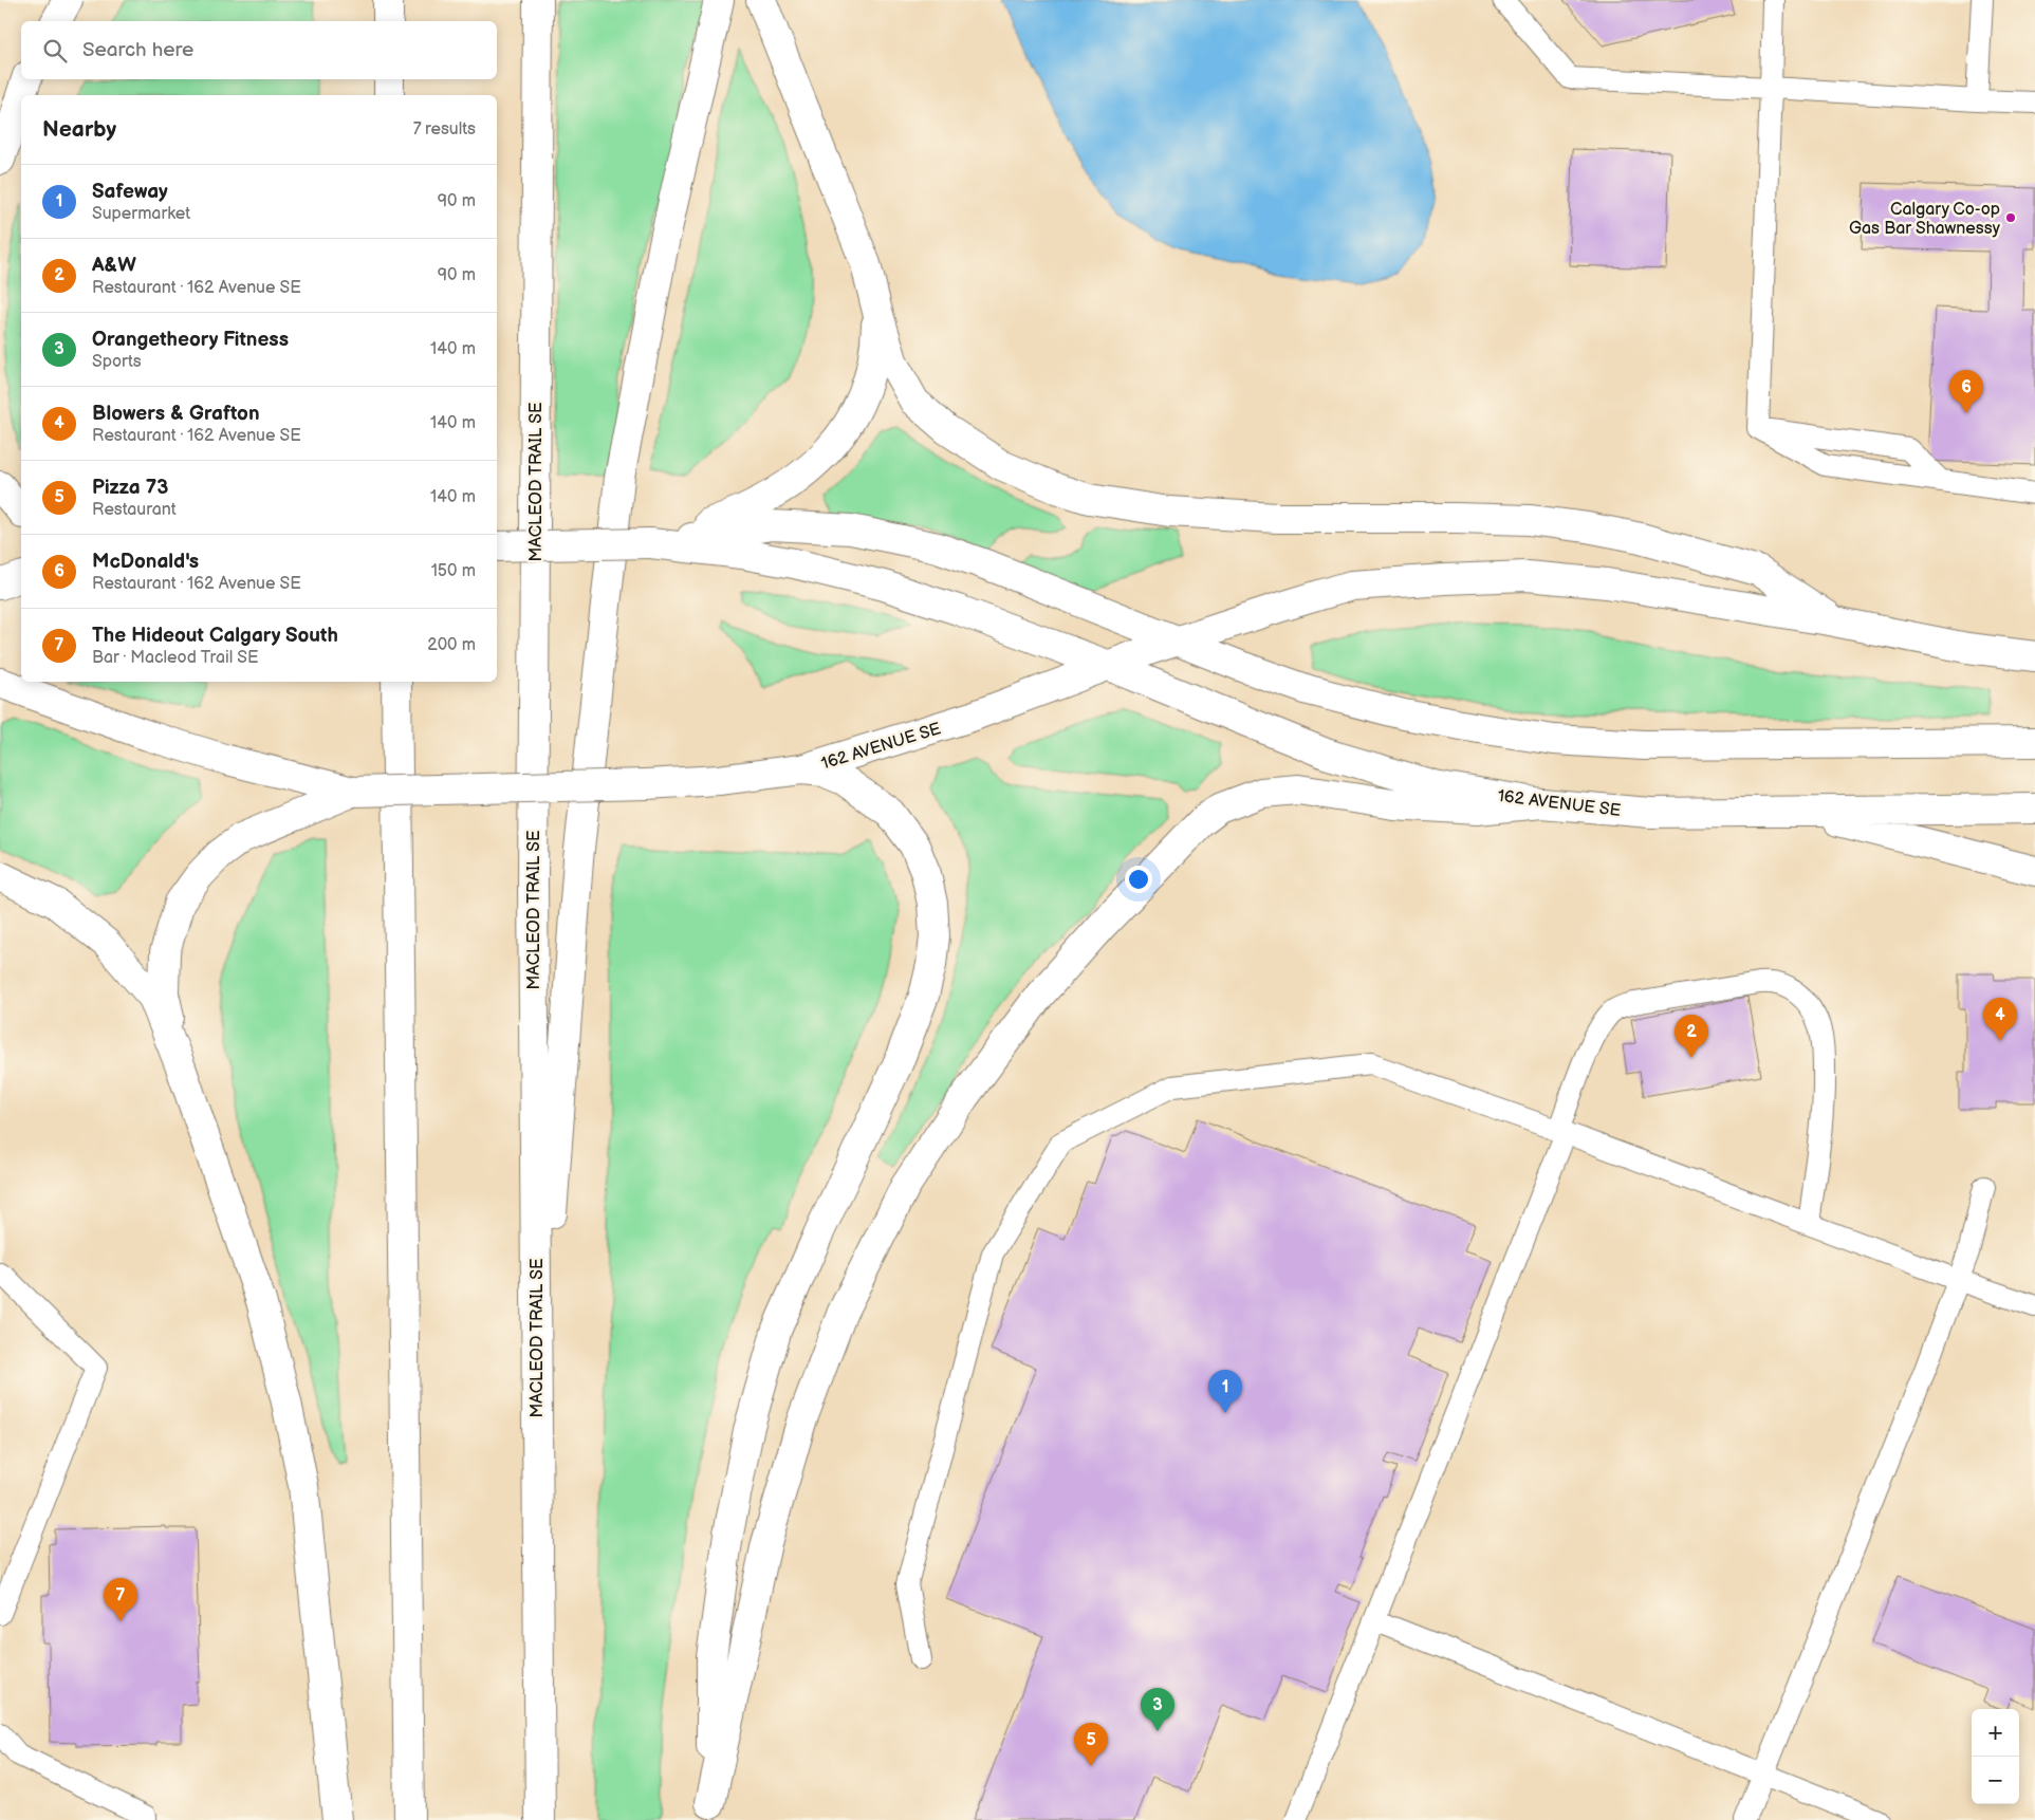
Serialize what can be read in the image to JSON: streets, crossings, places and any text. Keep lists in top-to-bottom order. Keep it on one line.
{"streets":{"main road":["MACLEOD TRAIL SE","162 AVENUE SE"]},"places":["Calgary Co-op Gas Bar Shawnessy"],"page":{"search":"Search here","heading":["Nearby","7 results"],"list":[{"mark":"1","name":"Safeway","note":"Supermarket","value":"90 m"},{"mark":"2","name":"A&W","note":"Restaurant · 162 Avenue SE","value":"90 m"},{"mark":"3","name":"Orangetheory Fitness","note":"Sports","value":"140 m"},{"mark":"4","name":"Blowers & Grafton","note":"Restaurant · 162 Avenue SE","value":"140 m"},{"mark":"5","name":"Pizza 73","note":"Restaurant","value":"140 m"},{"mark":"6","name":"McDonald's","note":"Restaurant · 162 Avenue SE","value":"150 m"},{"mark":"7","name":"The Hideout Calgary South","note":"Bar · Macleod Trail SE","value":"200 m"}],"pins":["6","4","2","1","7","3","5"],"map_buttons":["+","−"]}}
